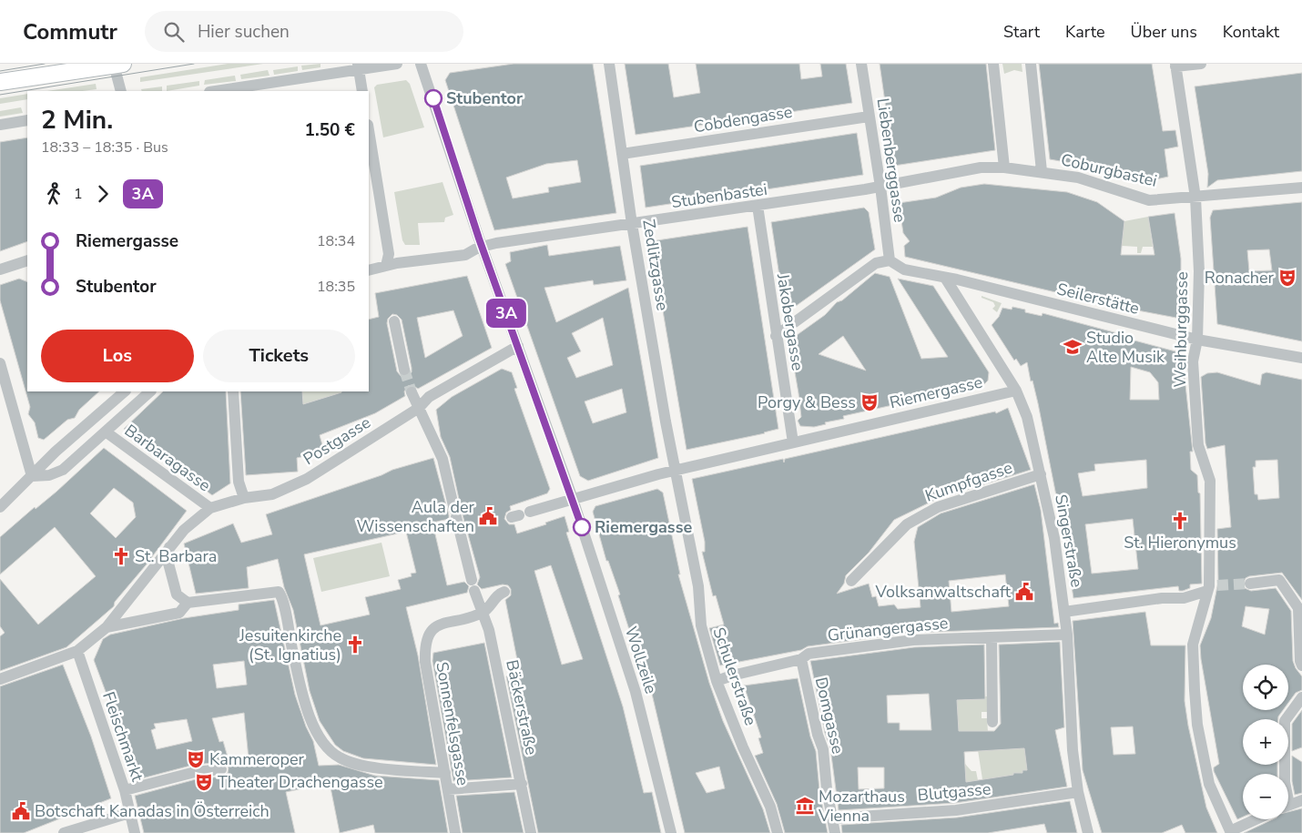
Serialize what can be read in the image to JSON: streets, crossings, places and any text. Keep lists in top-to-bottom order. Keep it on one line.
{"streets":{"street":["Cobdengasse","Liebenberggasse","Coburgbastei","Stubenbastei","Zedlitzgasse","Seilerstätte","Jakobergasse","Weihburggasse","Riemergasse","Postgasse","Barbaragasse","Kumpfgasse","Singerstraße","Grünangergasse","Wollzeile","Schulerstraße","Bäckerstraße","Domgasse","Sonnenfelsgasse","Fleischmarkt","Blutgasse"]},"crossings":[["Cobdengasse","Liebenberggasse"],["Cobdengasse","Zedlitzgasse"],["Liebenberggasse","Coburgbastei"],["Liebenberggasse","Stubenbastei"],["Liebenberggasse","Seilerstätte"],["Coburgbastei","Stubenbastei"],["Coburgbastei","Weihburggasse"],["Stubenbastei","Zedlitzgasse"],["Stubenbastei","Jakobergasse"],["Stubenbastei","Wollzeile"],["Zedlitzgasse","Riemergasse"],["Zedlitzgasse","Schulerstraße"],["Seilerstätte","Weihburggasse"],["Seilerstätte","Singerstraße"],["Jakobergasse","Riemergasse"],["Riemergasse","Singerstraße"],["Riemergasse","Wollzeile"],["Riemergasse","Schulerstraße"],["Postgasse","Barbaragasse"],["Postgasse","Wollzeile"],["Postgasse","Bäckerstraße"],["Postgasse","Fleischmarkt"],["Kumpfgasse","Singerstraße"],["Singerstraße","Grünangergasse"],["Singerstraße","Blutgasse"],["Grünangergasse","Schulerstraße"],["Grünangergasse","Domgasse"],["Bäckerstraße","Sonnenfelsgasse"],["Domgasse","Blutgasse"]],"places":{"other":["Stubentor","Riemergasse"],"theatre":["Ronacher","Porgy & Bess","Kammeroper","Theater Drachengasse"],"school or university":["Studio Alte Musik"],"public building":["Aula der Wissenschaften","Volksanwaltschaft","Botschaft Kanadas in Österreich"],"church":["St. Hieronymus","St. Barbara","Jesuitenkirche (St. Ignatius)"],"museum":["Mozarthaus Vienna"]},"lines":["bus line 3A"],"page":{"header":"Commutr","search":"Hier suchen","nav":["Start","Karte","Über uns","Kontakt"],"on_map":"3A","heading":["2 Min.","18:33 – 18:35 · Bus","1.50 €"],"legs":["1","3A"],"list":[{"name":"Riemergasse","value":"18:34"},{"name":"Stubentor","value":"18:35"}],"buttons":["Los","Tickets"],"map_buttons":["+","−"]}}
